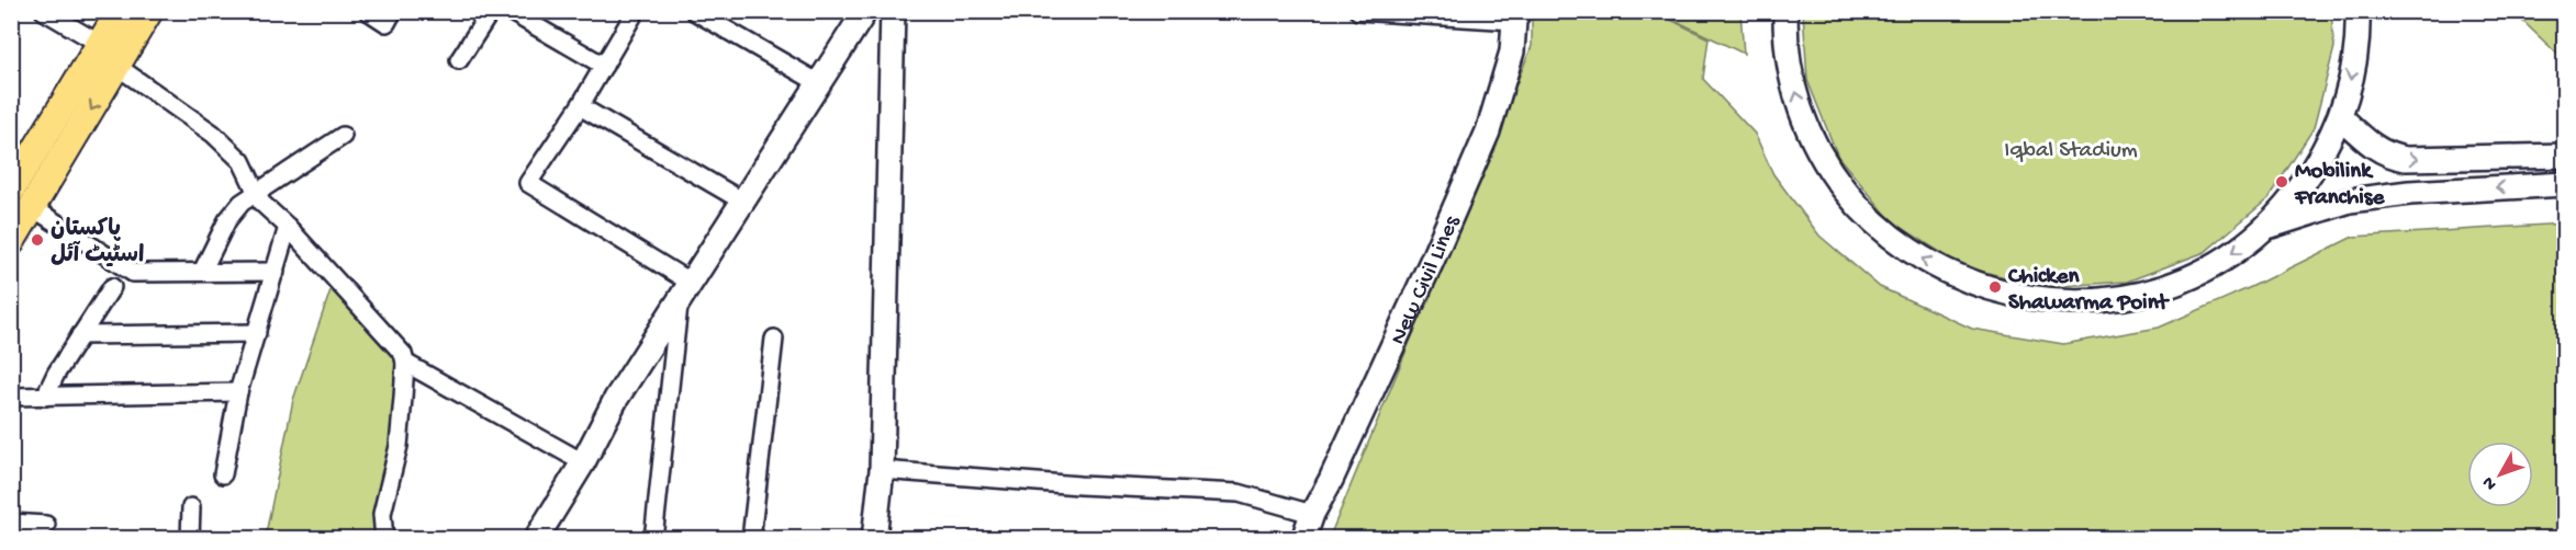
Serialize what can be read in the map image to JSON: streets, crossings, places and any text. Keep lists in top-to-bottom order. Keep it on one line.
{"streets":{"street":["New Civil Lines"]},"parks":["Iqbal Stadium"],"places":["Mobilink Franchise","پاکستان اسٹیٹ آئل","Chicken Shawarma Point"],"north":"bottom left"}
